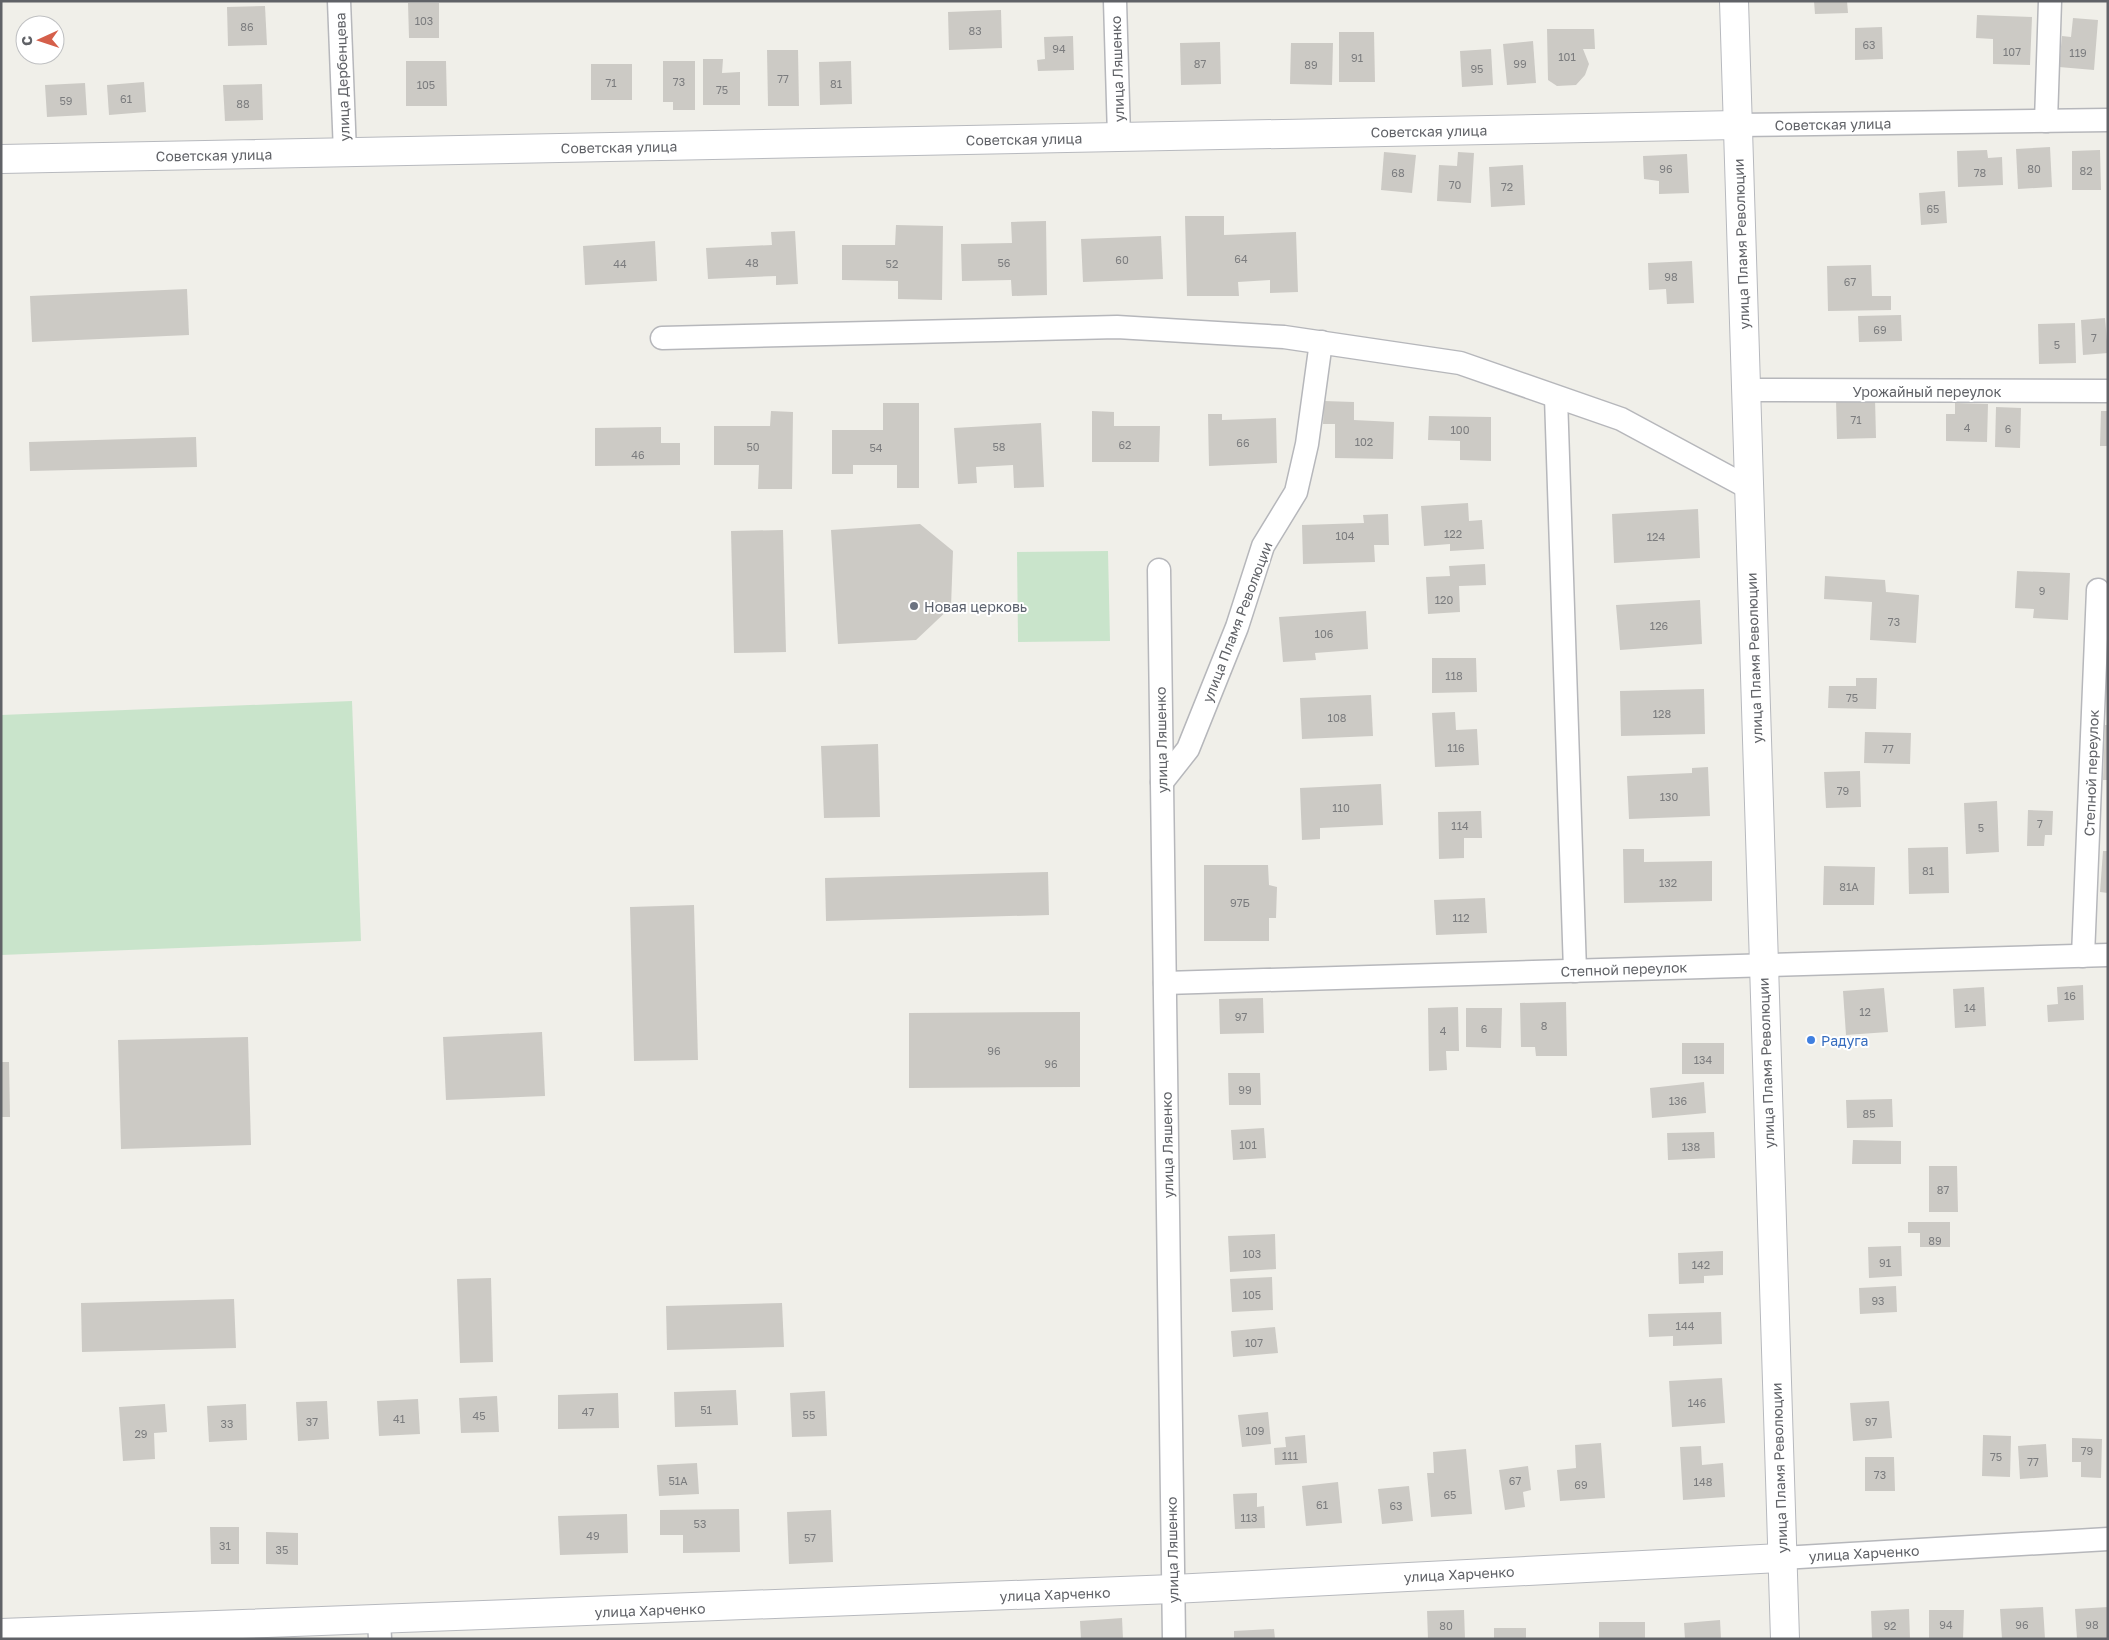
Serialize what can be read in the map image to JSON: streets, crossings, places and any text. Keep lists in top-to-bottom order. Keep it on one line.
{"streets":{"street":["улица Ляшенко","улица Дербенцева","Советская улица","улица Пламя Революции","Урожайный переулок","Степной переулок","улица Харченко"]},"crossings":[["улица Ляшенко","Советская улица"],["улица Ляшенко","улица Пламя Революции"],["улица Ляшенко","Степной переулок"],["улица Ляшенко","улица Харченко"],["улица Дербенцева","Советская улица"],["Советская улица","улица Пламя Революции"],["улица Пламя Революции","Урожайный переулок"],["улица Пламя Революции","Степной переулок"],["улица Пламя Революции","улица Харченко"]],"places":["Новая церковь","Радуга"],"house_numbers":["103","86","83","63","94","107","119","101","91","87","99","89","95","77","73","71","81","105","75","61","59","88","96","80","82","68","78","70","72","65","64","60","48","56","44","52","98","67","69","7","5","71","4","6","100","102","66","62","50","58","54","46","122","104","124","9","120","73","126","106","118","75","128","108","116","77","79","130","110","7","114","5","81","132","81А","97Б","112","16","14","12","97","8","6","4","96","134","96","99","136","85","101","138","87","89","103","91","142","105","93","144","107","146","51","47","55","45","41","37","97","33","109","29","79","111","75","77","73","51А","67","148","69","65","61","63","113","53","49","57","31","35","94","96","98","80","92"],"north":"left"}
